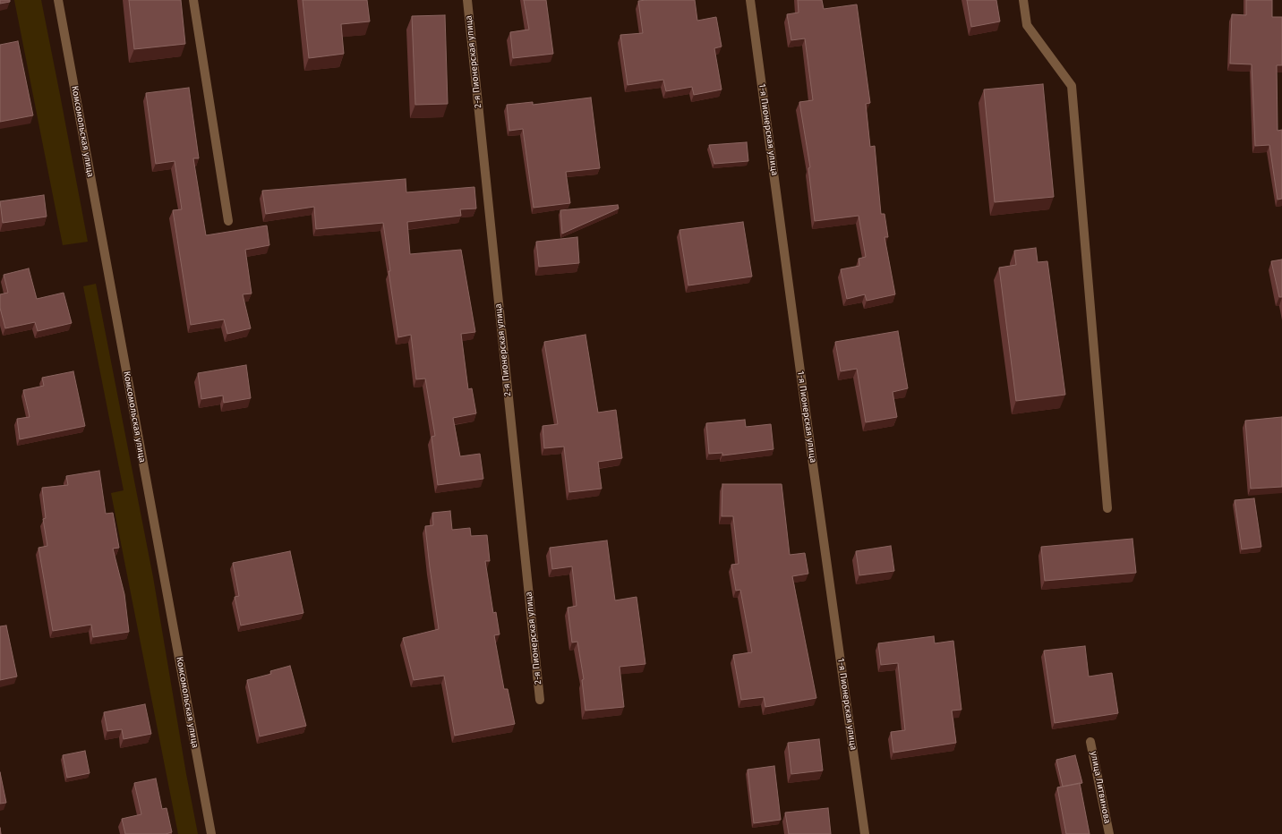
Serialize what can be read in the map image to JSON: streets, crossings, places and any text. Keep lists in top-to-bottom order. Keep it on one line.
{"streets":{"street":["2-я Пионерская улица","1-я Пионерская улица","Комсомольская улица","улица Литвинова"]}}
